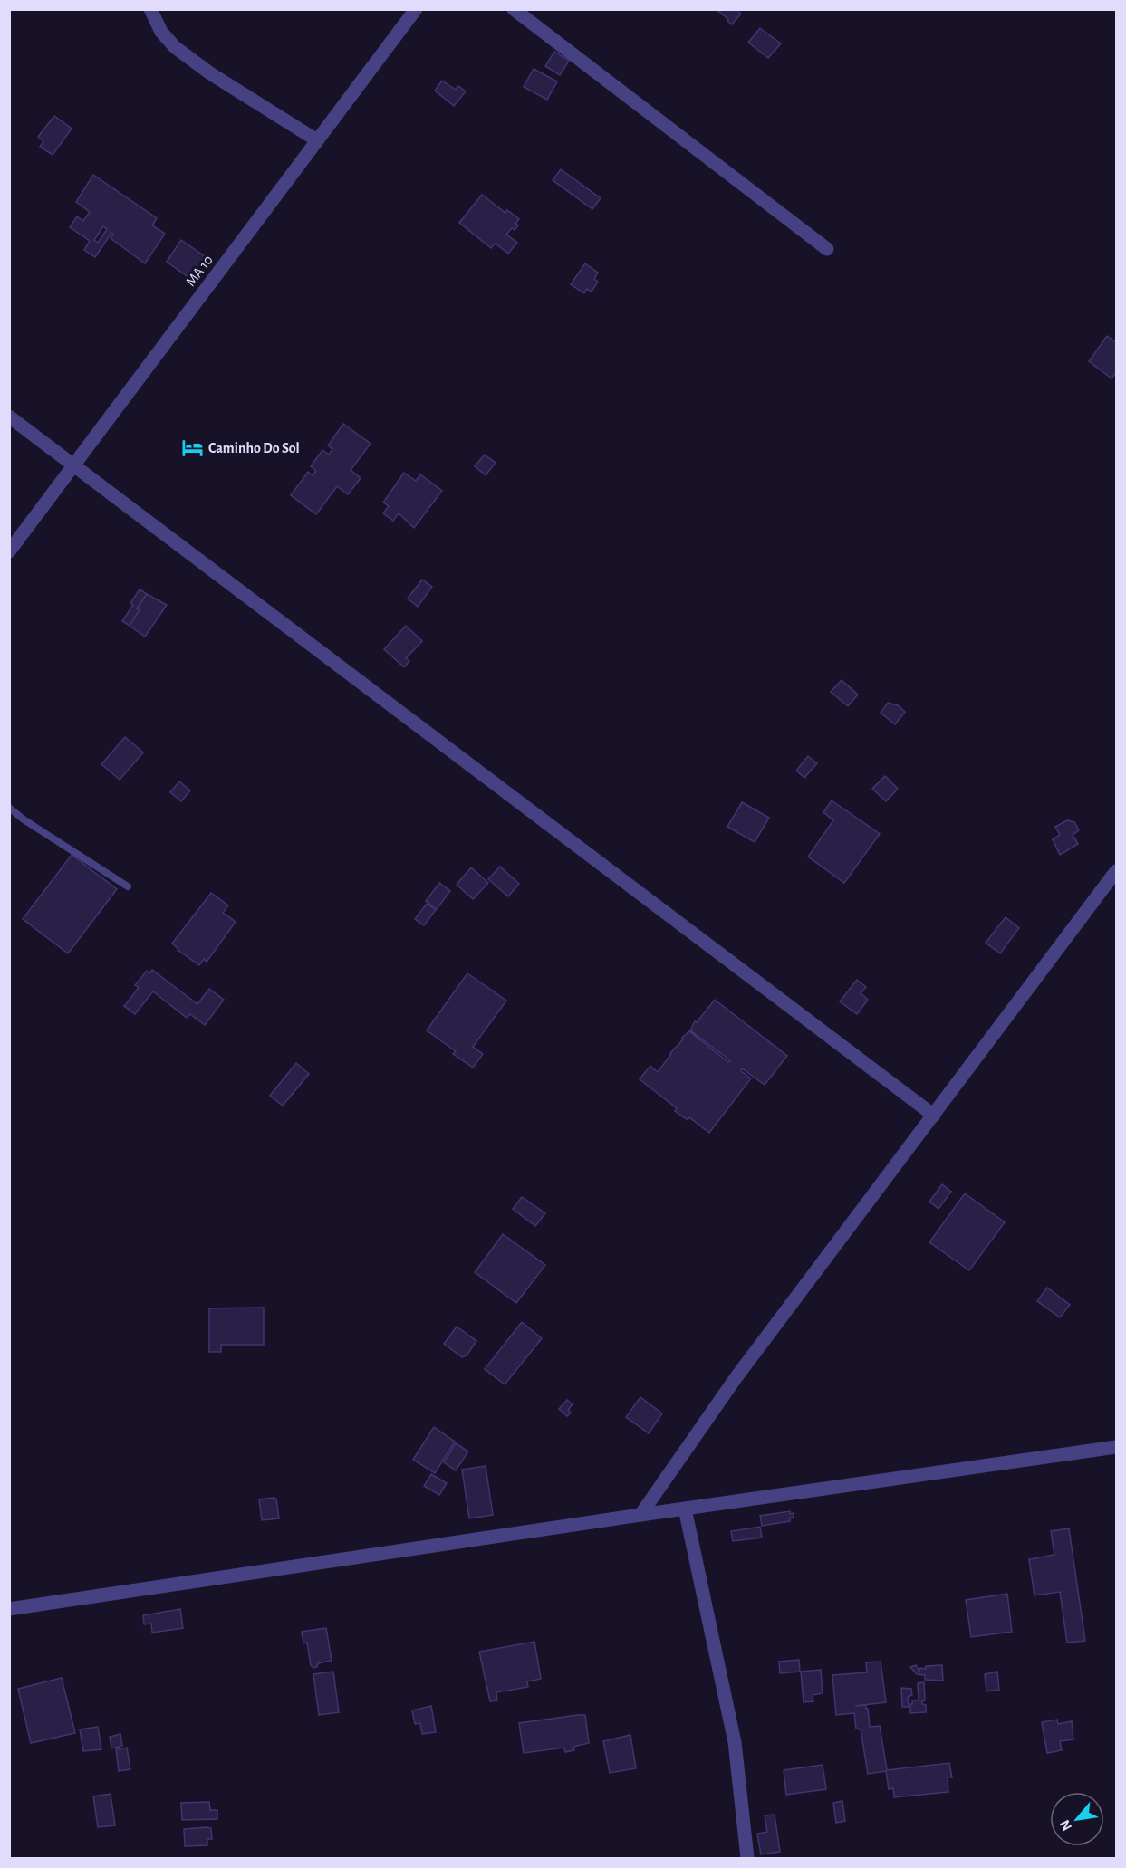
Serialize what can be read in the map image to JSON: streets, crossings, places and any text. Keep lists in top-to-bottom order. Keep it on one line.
{"streets":{"street":["MA 10"]},"places":{"hotel":["Caminho Do Sol"]},"north":"bottom left"}
